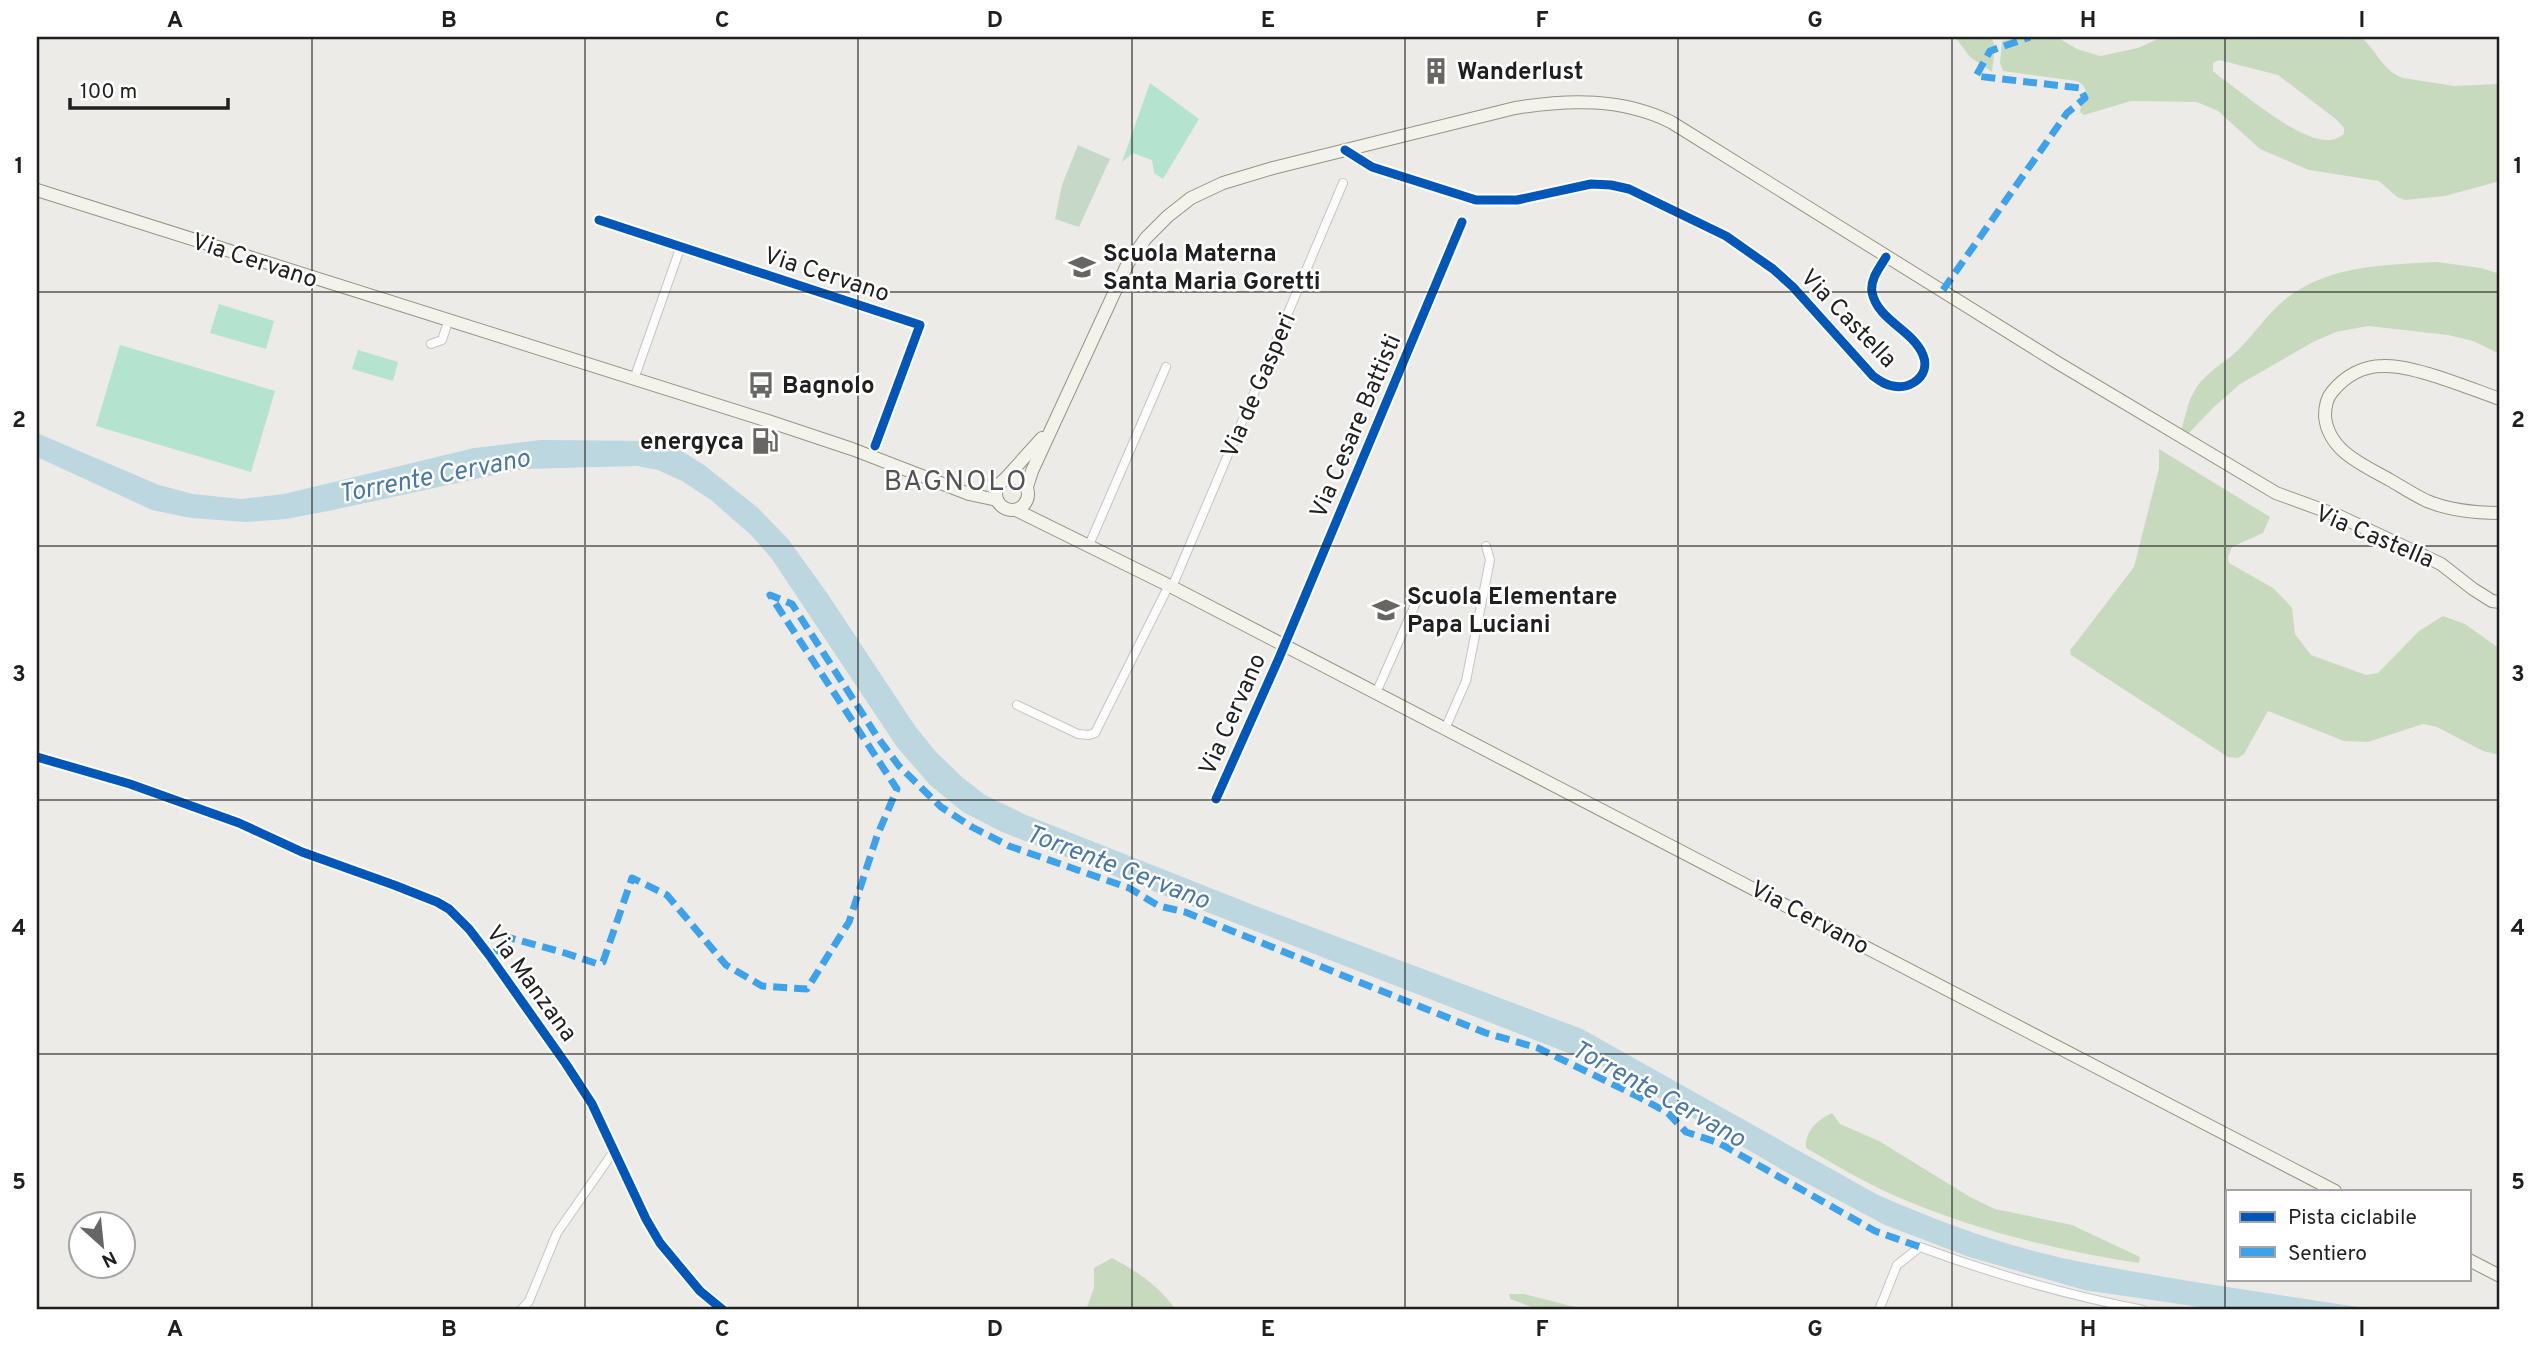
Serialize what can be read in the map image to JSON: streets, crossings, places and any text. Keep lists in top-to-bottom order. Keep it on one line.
{"streets":{"main road":["Via Cervano","Via Castella"],"street":["Via de Gasperi","Via Cesare Battisti","Via Manzana"]},"crossings":[["Via Cervano","Via de Gasperi"],["Via Cervano","Via Cesare Battisti"]],"districts":["BAGNOLO"],"water":["Torrente Cervano"],"places":{"building":["Wanderlust"],"school or university":["Scuola Materna Santa Maria Goretti","Scuola Elementare Papa Luciani"],"bus stop":["Bagnolo"],"fuel station":["energyca"]},"legend":["Pista ciclabile","Sentiero"],"scale_bar":"100 m","north":"bottom right","grid":{"columns":["A","B","C","D","E","F","G","H","I"],"rows":["1","2","3","4","5"]}}
